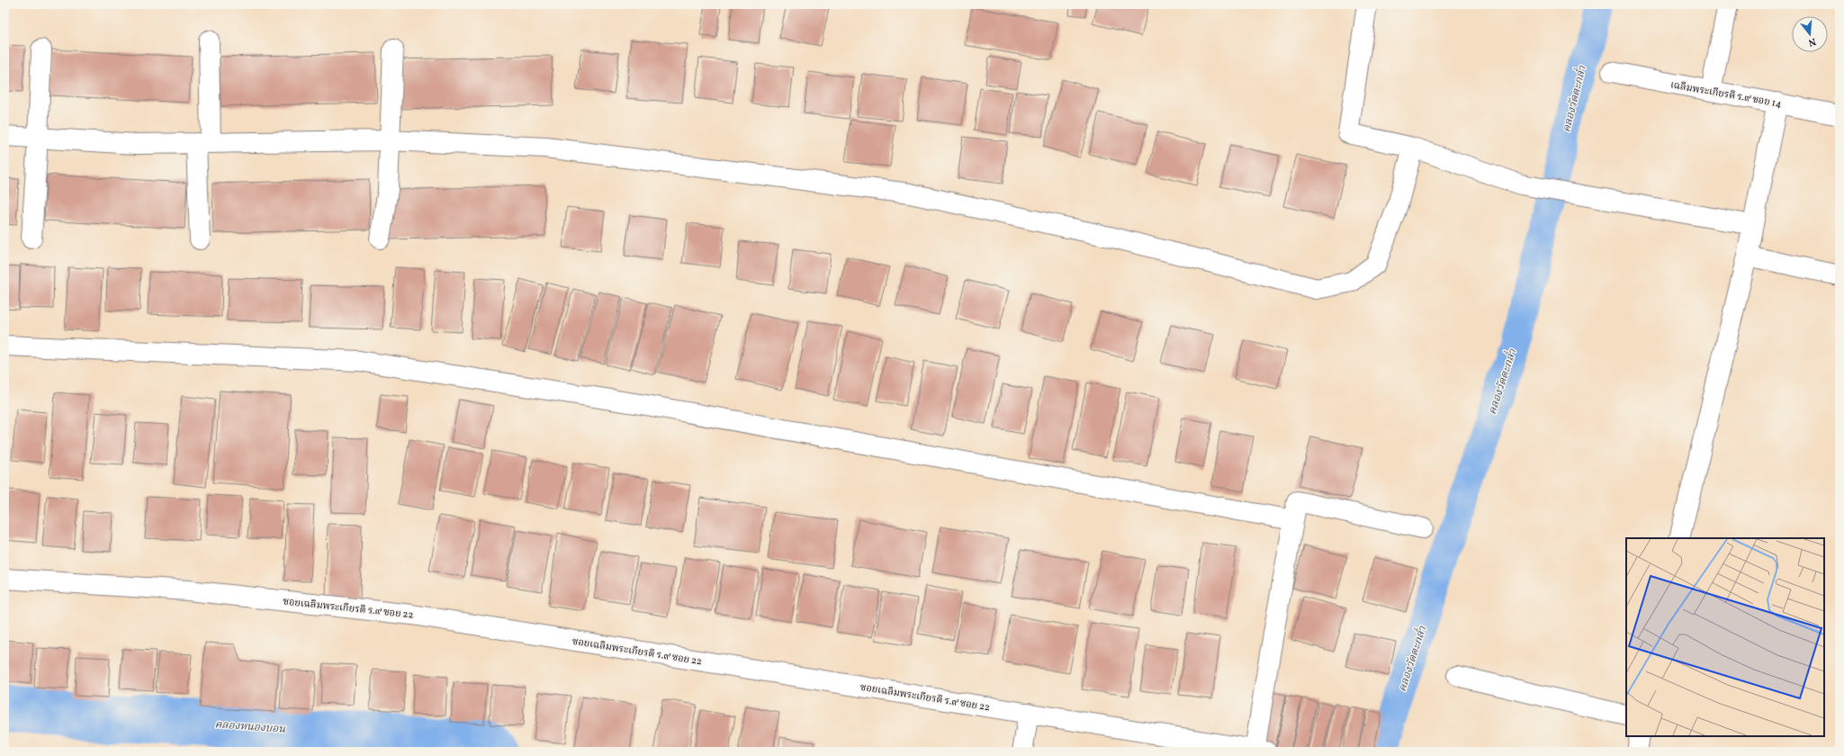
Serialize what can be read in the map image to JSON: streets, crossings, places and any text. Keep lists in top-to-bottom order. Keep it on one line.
{"streets":{"street":["เฉลิมพระเกียรติ ร.๙ ซอย 14","ซอยเฉลิมพระเกียรติ ร.๙ ซอย 22"]},"water":["คลองวัดตะกล่ำ","คลองหนองบอน"],"north":"bottom"}
